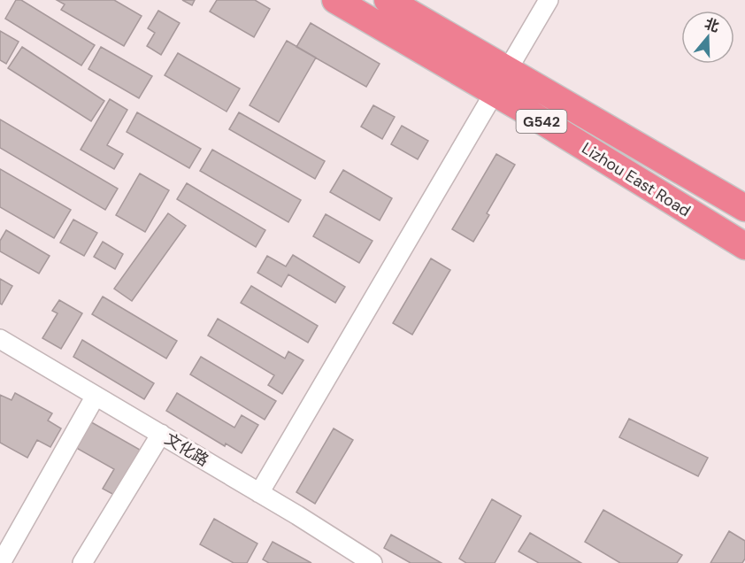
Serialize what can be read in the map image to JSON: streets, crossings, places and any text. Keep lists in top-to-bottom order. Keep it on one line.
{"streets":{"highway":["G542","Lizhou East Road"],"street":["文化路"]},"north":"top"}
